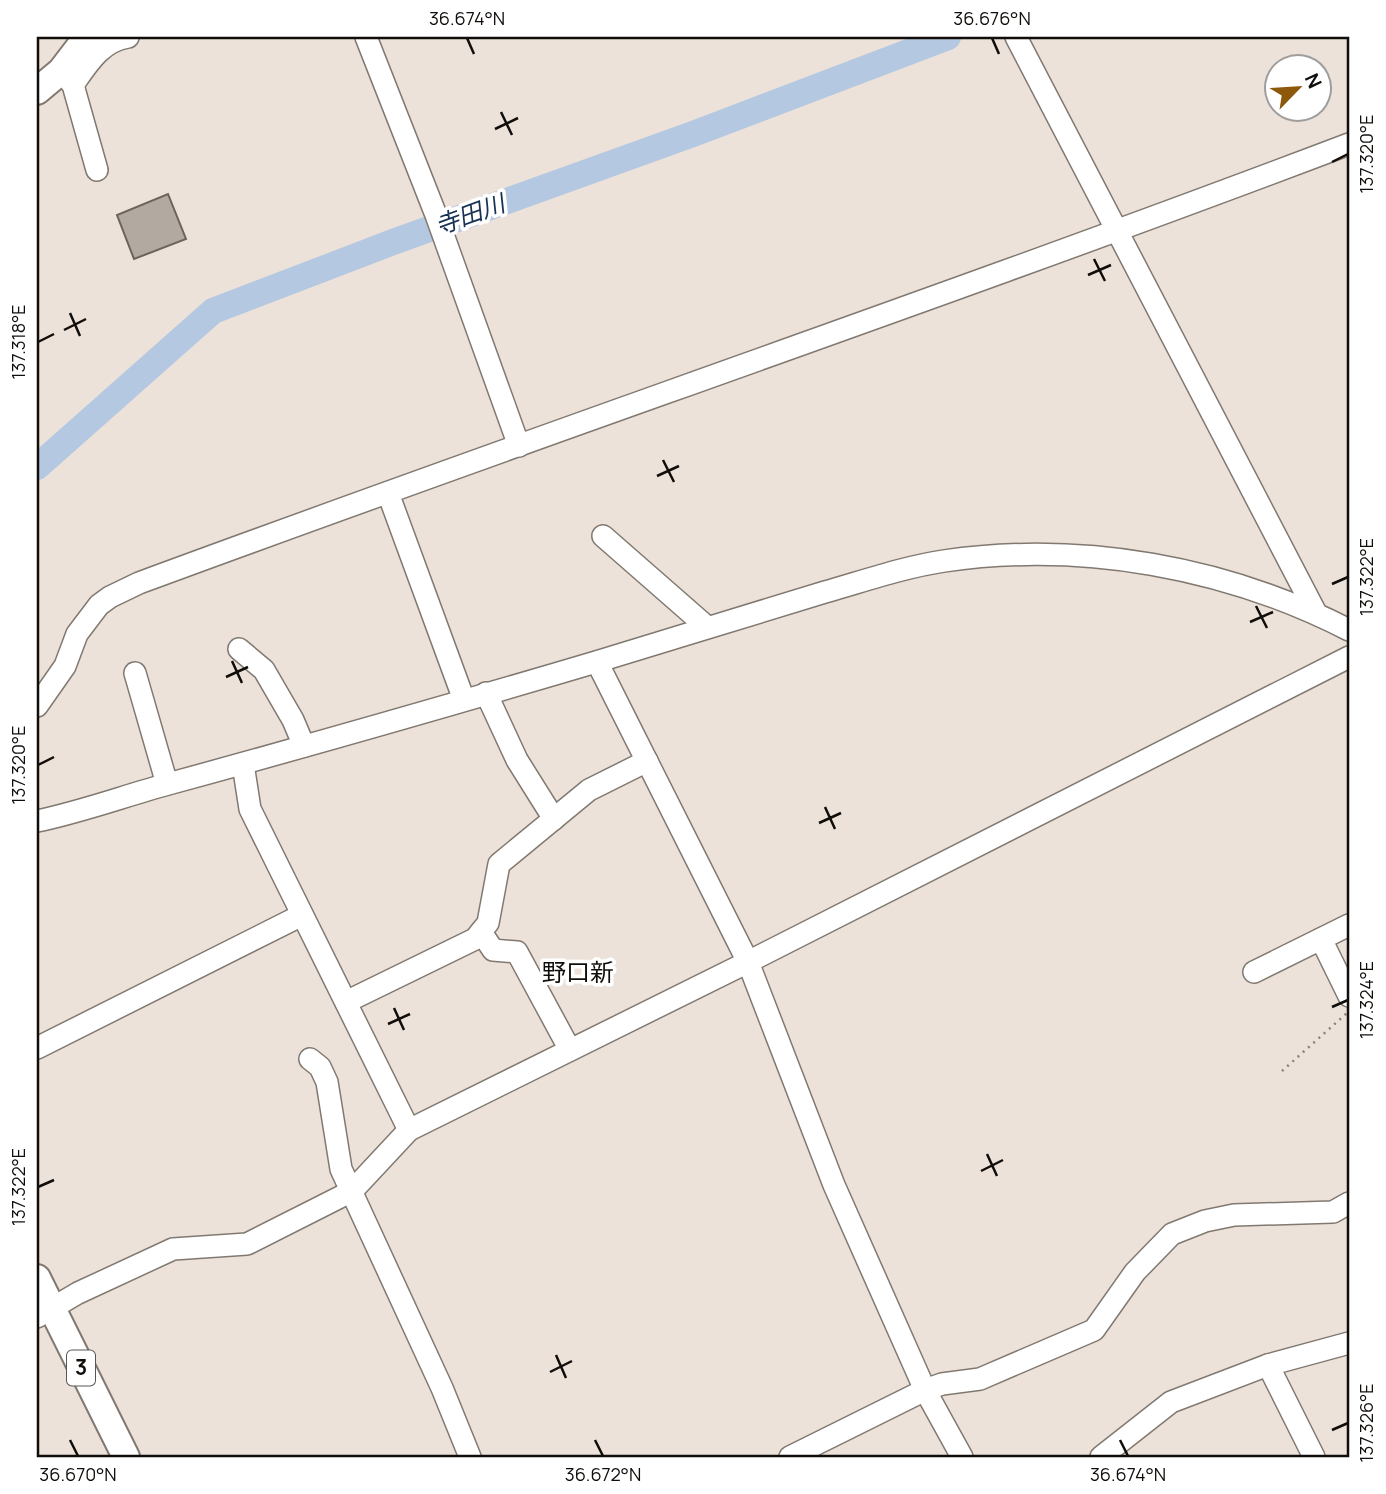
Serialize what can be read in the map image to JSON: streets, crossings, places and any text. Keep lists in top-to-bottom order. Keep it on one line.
{"streets":{"main road":["3"]},"districts":["野口新"],"water":["寺田川"],"north":"top right","coordinates":["36.674°N","36.676°N","137.320°E","137.318°E","137.322°E","137.324°E","137.326°E","36.670°N","36.672°N"]}
